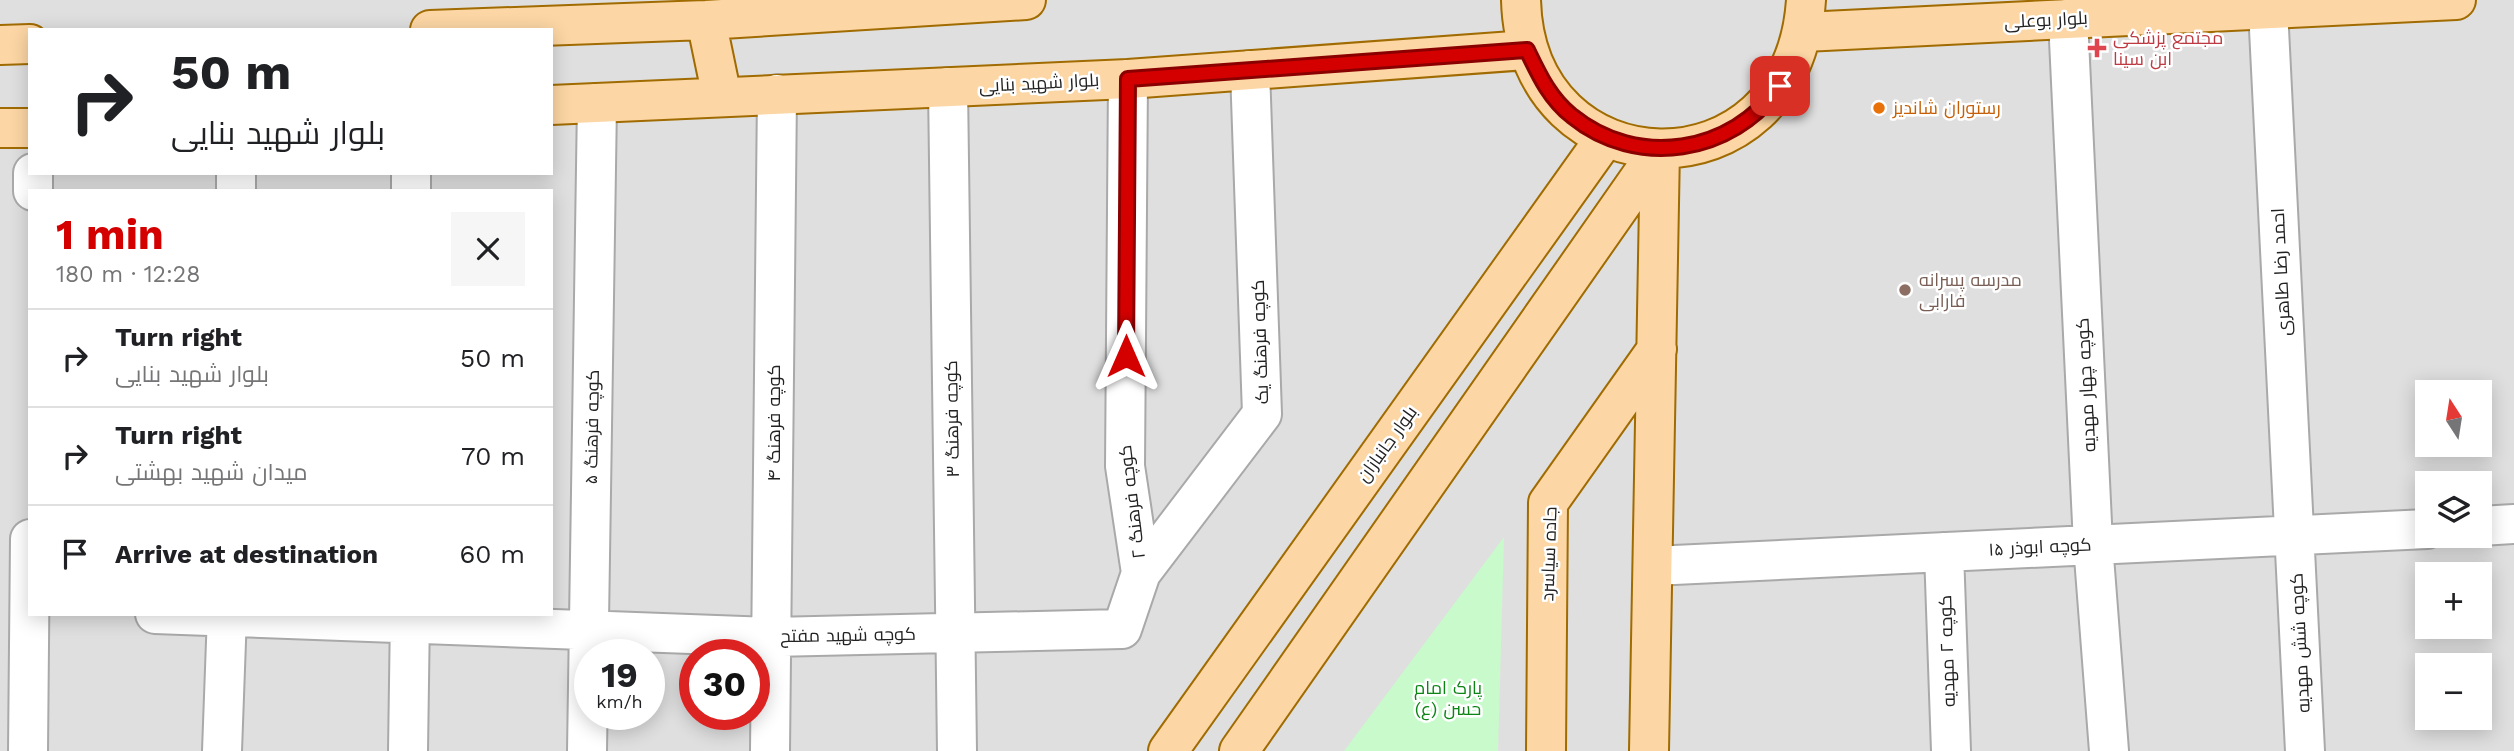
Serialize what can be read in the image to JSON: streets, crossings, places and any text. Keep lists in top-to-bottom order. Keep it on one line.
{"streets":{"main road":["بلوار بوعلی","بلوار شهید بنایی","بلوار جانبازان","جاده سیاسرد"],"street":["احمد رضا طاهری","کوچه فرهنگ یک","کوچه چهار مهدیه","کوچه فرهنگ ۳","کوچه فرهنگ ۴","کوچه فرهنگ ۵","کوچه فرهنگ ۲","کوچه ابوذر ۱۵","کوچه شهید مفتح","کوچه شش مهدیه","کوچه ۲ مهدیه"]},"crossings":[["بلوار بوعلی","احمد رضا طاهری"],["بلوار بوعلی","کوچه چهار مهدیه"],["بلوار شهید بنایی","کوچه فرهنگ یک"],["بلوار شهید بنایی","کوچه فرهنگ ۳"],["بلوار شهید بنایی","کوچه فرهنگ ۴"],["بلوار شهید بنایی","کوچه فرهنگ ۵"],["بلوار شهید بنایی","کوچه فرهنگ ۲"],["احمد رضا طاهری","کوچه ابوذر ۱۵"],["احمد رضا طاهری","کوچه شش مهدیه"],["کوچه فرهنگ یک","کوچه فرهنگ ۲"],["کوچه چهار مهدیه","کوچه ابوذر ۱۵"],["کوچه فرهنگ ۳","کوچه شهید مفتح"],["کوچه فرهنگ ۴","کوچه شهید مفتح"],["کوچه فرهنگ ۵","کوچه شهید مفتح"],["کوچه فرهنگ ۲","کوچه شهید مفتح"],["کوچه ابوذر ۱۵","کوچه شش مهدیه"],["کوچه ابوذر ۱۵","کوچه ۲ مهدیه"]],"parks":["پارک امام حسن (ع)"],"places":{"health":["مجتمع پزشکی ابن سینا"],"other":["رستوران شاندیز","مدرسه پسرانه فارابی"]},"north":"top","page":{"turn":["50 m","بلوار شهید بنایی"],"heading":["1 min","180 m · 12:28"],"list":[{"name":"Turn right","note":"بلوار شهید بنایی","value":"50 m"},{"name":"Turn right","note":"میدان شهید بهشتی","value":"70 m"},{"name":"Arrive at destination","value":"60 m"}],"map_buttons":["+","−"],"speed":"19 km/h","limit":"30"}}
